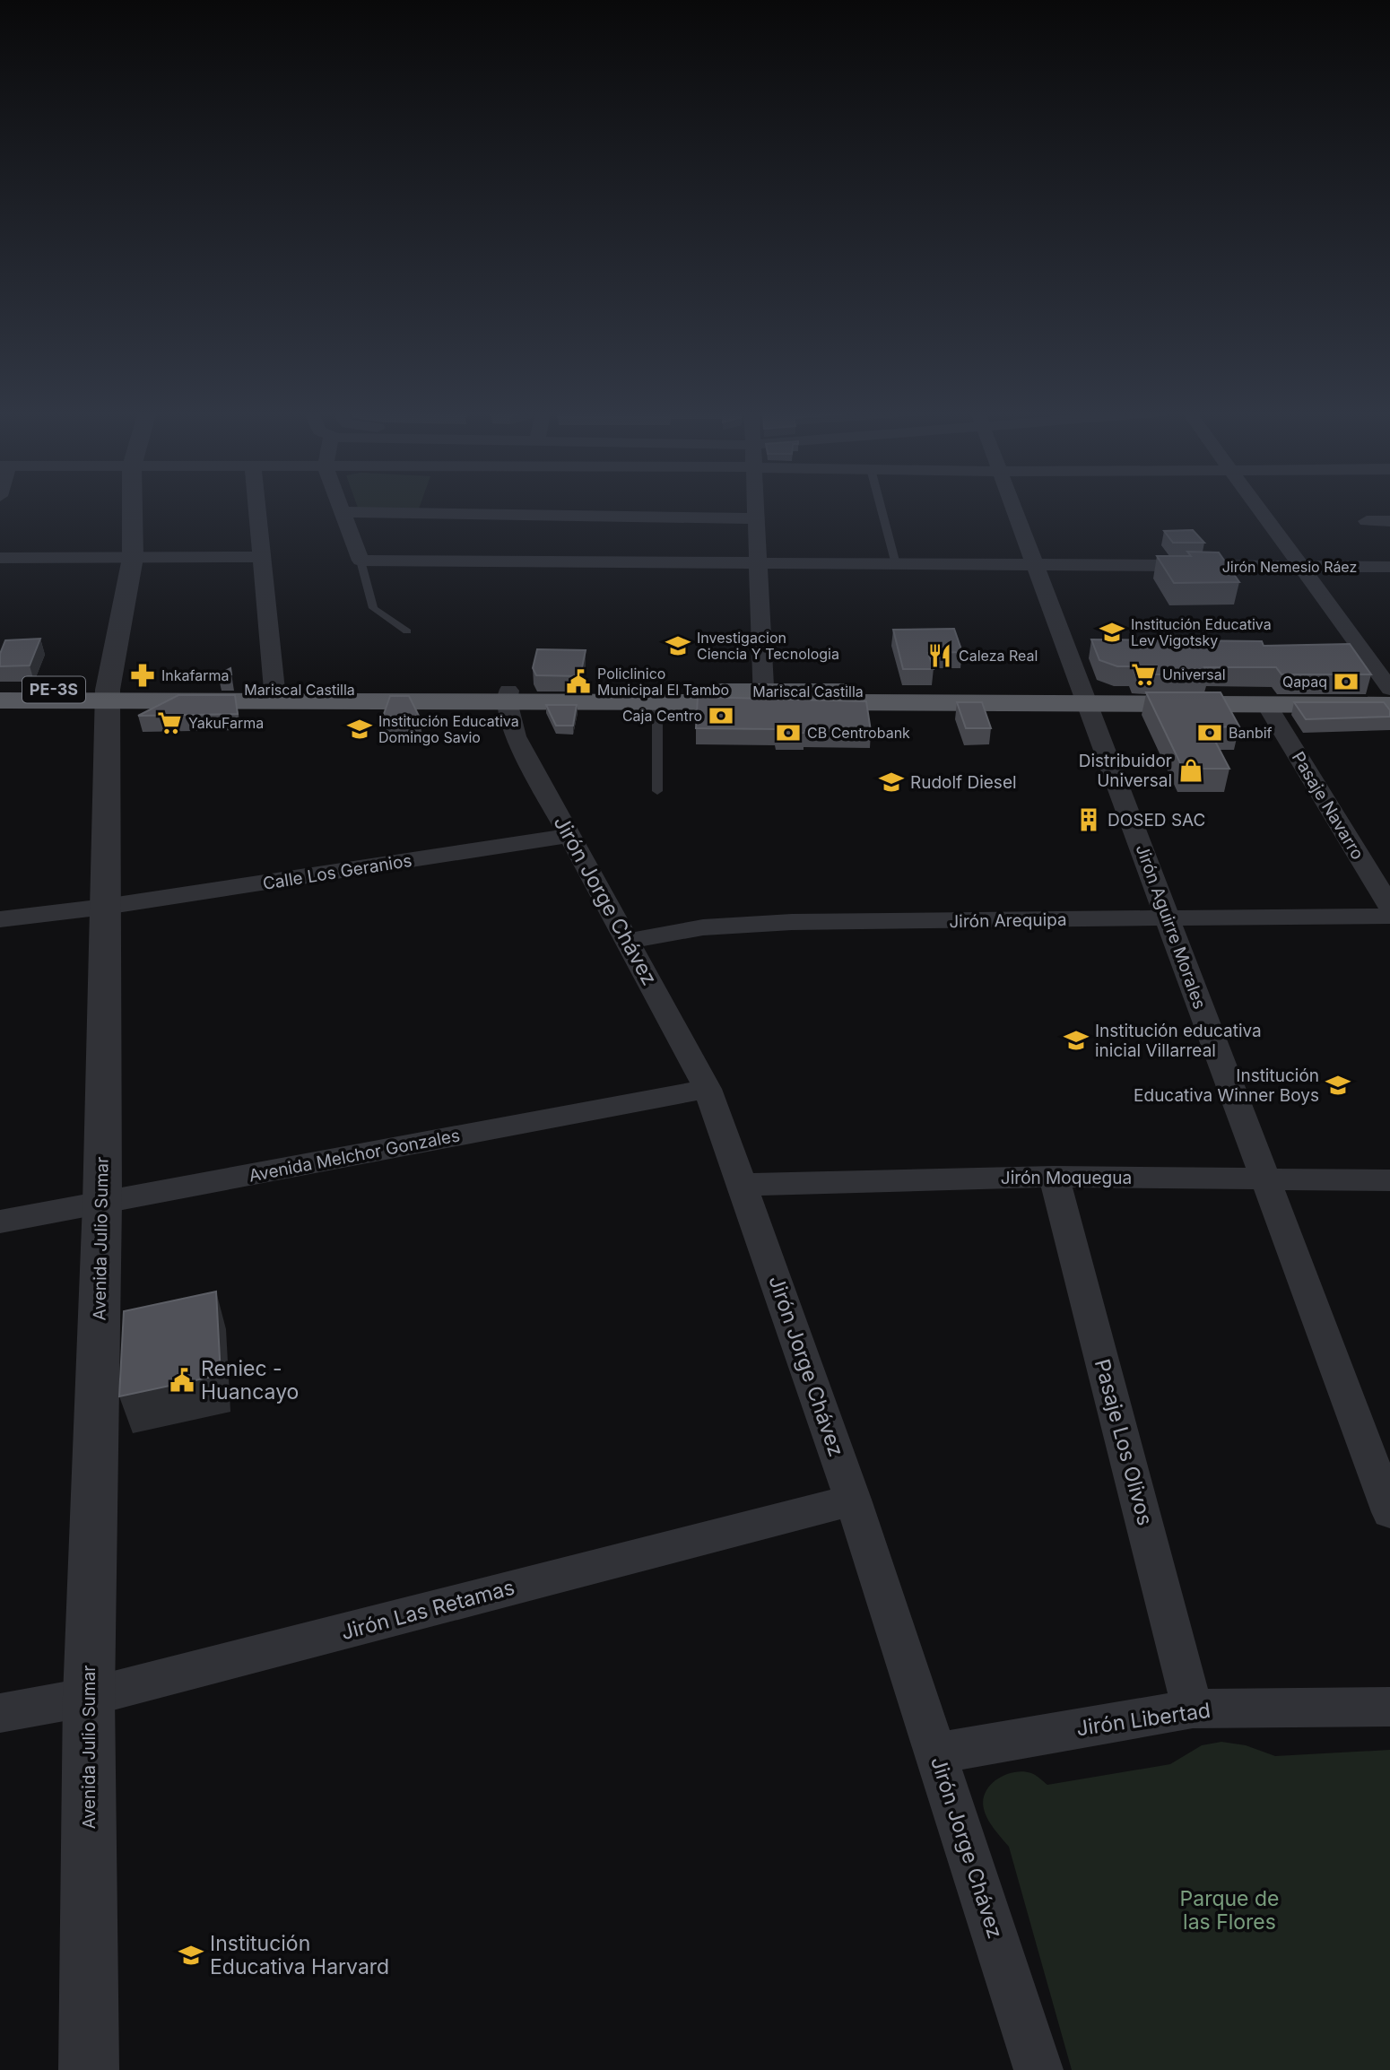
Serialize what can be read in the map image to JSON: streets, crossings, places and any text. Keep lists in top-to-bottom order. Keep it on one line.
{"streets":{"highway":["PE-3S","Mariscal Castilla"],"street":["Jirón Nemesio Ráez","Pasaje Navarro","Calle Los Geranios","Jirón Jorge Chávez","Jirón Arequipa","Jirón Aguirre Morales","Avenida Melchor Gonzales","Jirón Moquegua","Avenida Julio Sumar","Pasaje Los Olivos","Jirón Las Retamas","Jirón Libertad"]},"crossings":[["Jirón Nemesio Ráez","Jirón Aguirre Morales"],["PE-3S","Mariscal Castilla"],["PE-3S","Avenida Julio Sumar"],["Mariscal Castilla","Pasaje Navarro"],["Mariscal Castilla","Jirón Jorge Chávez"],["Mariscal Castilla","Jirón Aguirre Morales"],["Mariscal Castilla","Avenida Julio Sumar"],["Calle Los Geranios","Jirón Jorge Chávez"],["Calle Los Geranios","Avenida Julio Sumar"],["Jirón Jorge Chávez","Jirón Arequipa"],["Jirón Jorge Chávez","Avenida Melchor Gonzales"],["Jirón Jorge Chávez","Jirón Moquegua"],["Jirón Jorge Chávez","Jirón Las Retamas"],["Jirón Jorge Chávez","Jirón Libertad"],["Jirón Arequipa","Jirón Aguirre Morales"],["Jirón Aguirre Morales","Jirón Moquegua"],["Avenida Melchor Gonzales","Avenida Julio Sumar"],["Jirón Moquegua","Pasaje Los Olivos"],["Avenida Julio Sumar","Jirón Las Retamas"],["Pasaje Los Olivos","Jirón Libertad"]],"parks":["Parque de las Flores"],"places":{"school or university":["Institución Educativa Lev Vigotsky","Investigacion Ciencia Y Tecnologia","Institución Educativa Domingo Savio","Rudolf Diesel","Institución educativa inicial Villarreal","Institución Educativa Winner Boys","Institución Educativa Harvard"],"restaurant":["Caleza Real"],"supermarket":["Universal","YakuFarma"],"pharmacy":["Inkafarma"],"public building":["Policlinico Municipal El Tambo","Reniec - Huancayo"],"bank":["Qapaq","Caja Centro","CB Centrobank","Banbif"],"shop":["Distribuidor Universal"],"building":["DOSED SAC"]}}
